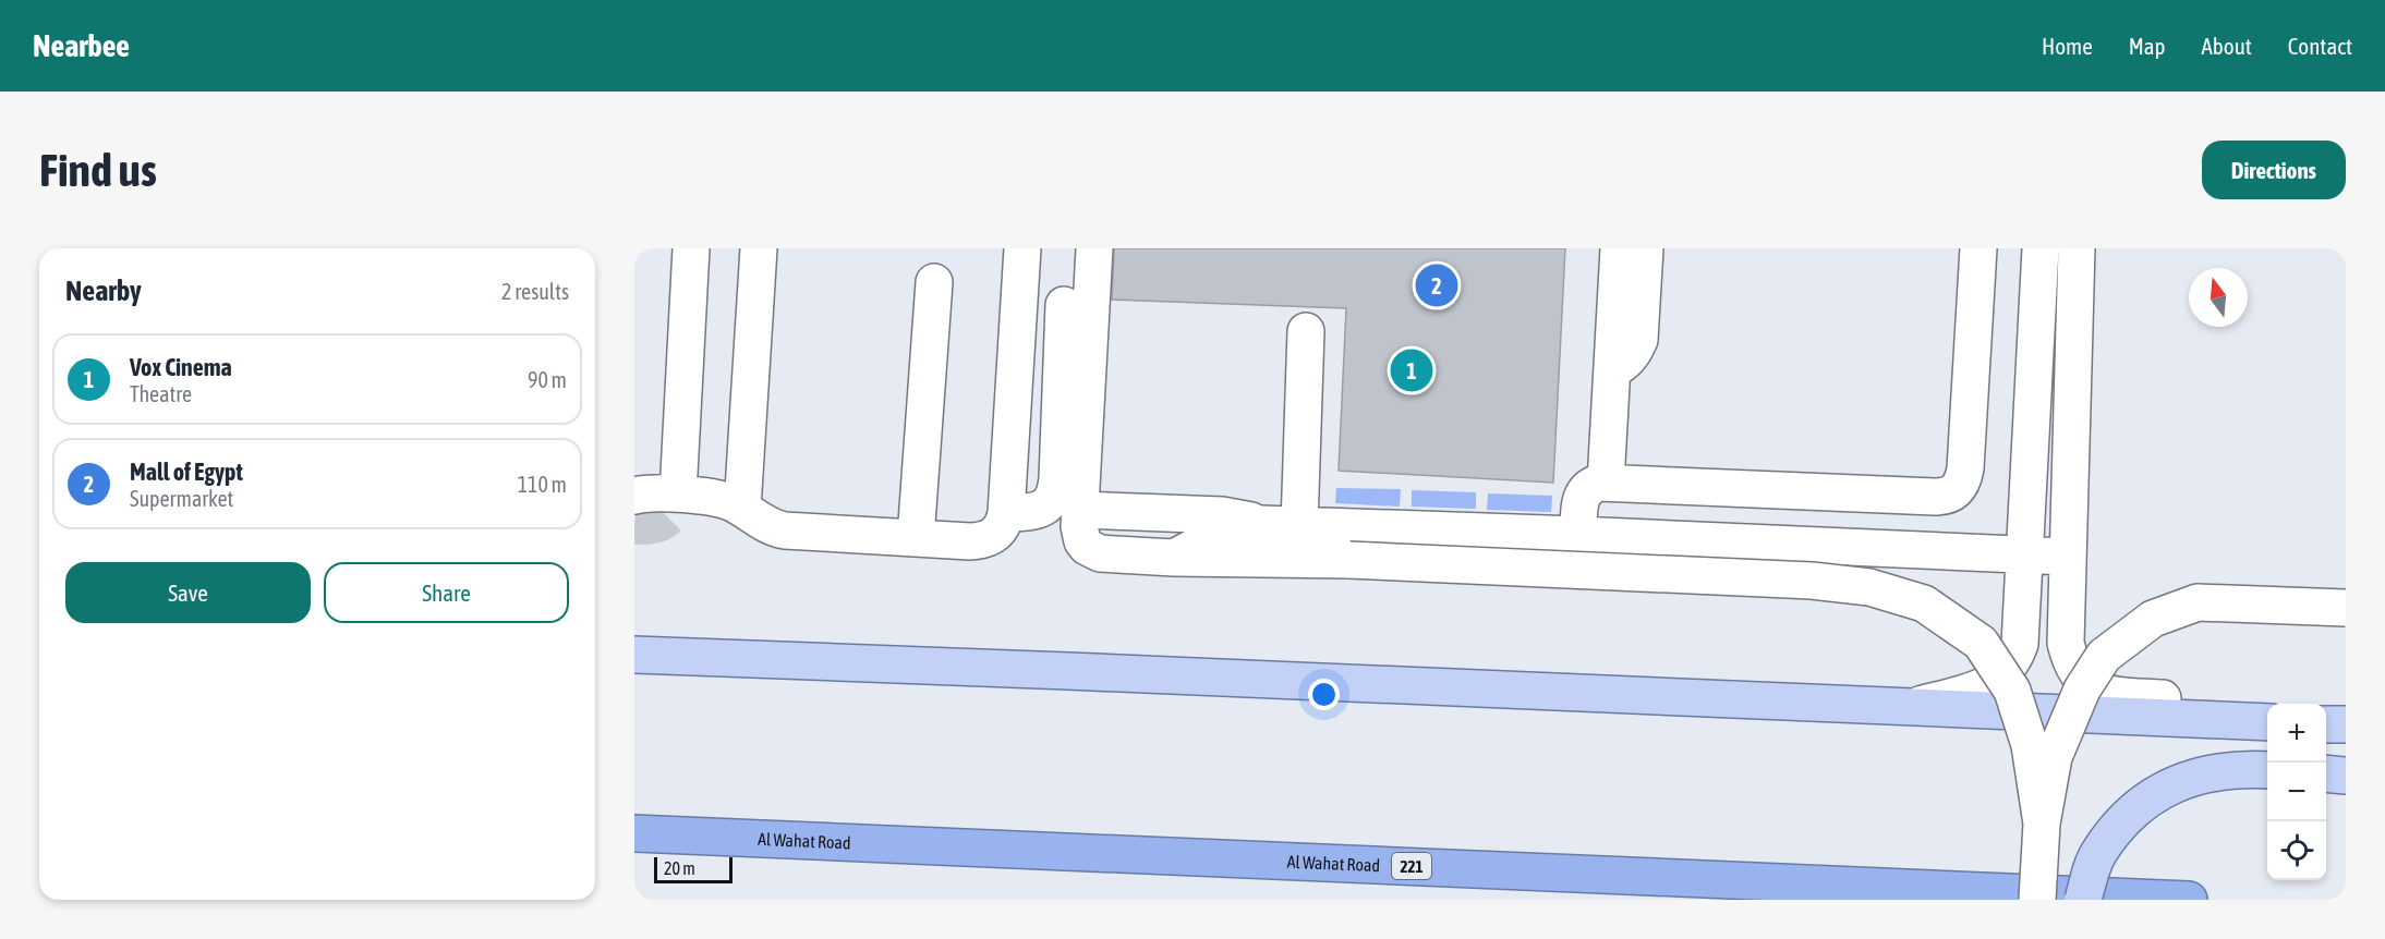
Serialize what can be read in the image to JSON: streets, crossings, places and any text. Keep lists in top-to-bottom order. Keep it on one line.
{"streets":{"highway":["Al Wahat Road","221"]},"scale_bar":"20 m","north":"top","page":{"header":"Nearbee","nav":["Home","Map","About","Contact"],"buttons":["Directions",["Save","Share"]],"title":"Find us","heading":["Nearby","2 results"],"pins":["2","1"],"list":[{"mark":"1","name":"Vox Cinema","note":"Theatre","value":"90 m"},{"mark":"2","name":"Mall of Egypt","note":"Supermarket","value":"110 m"}],"map_buttons":["+","−"],"scale":"20 m"}}
